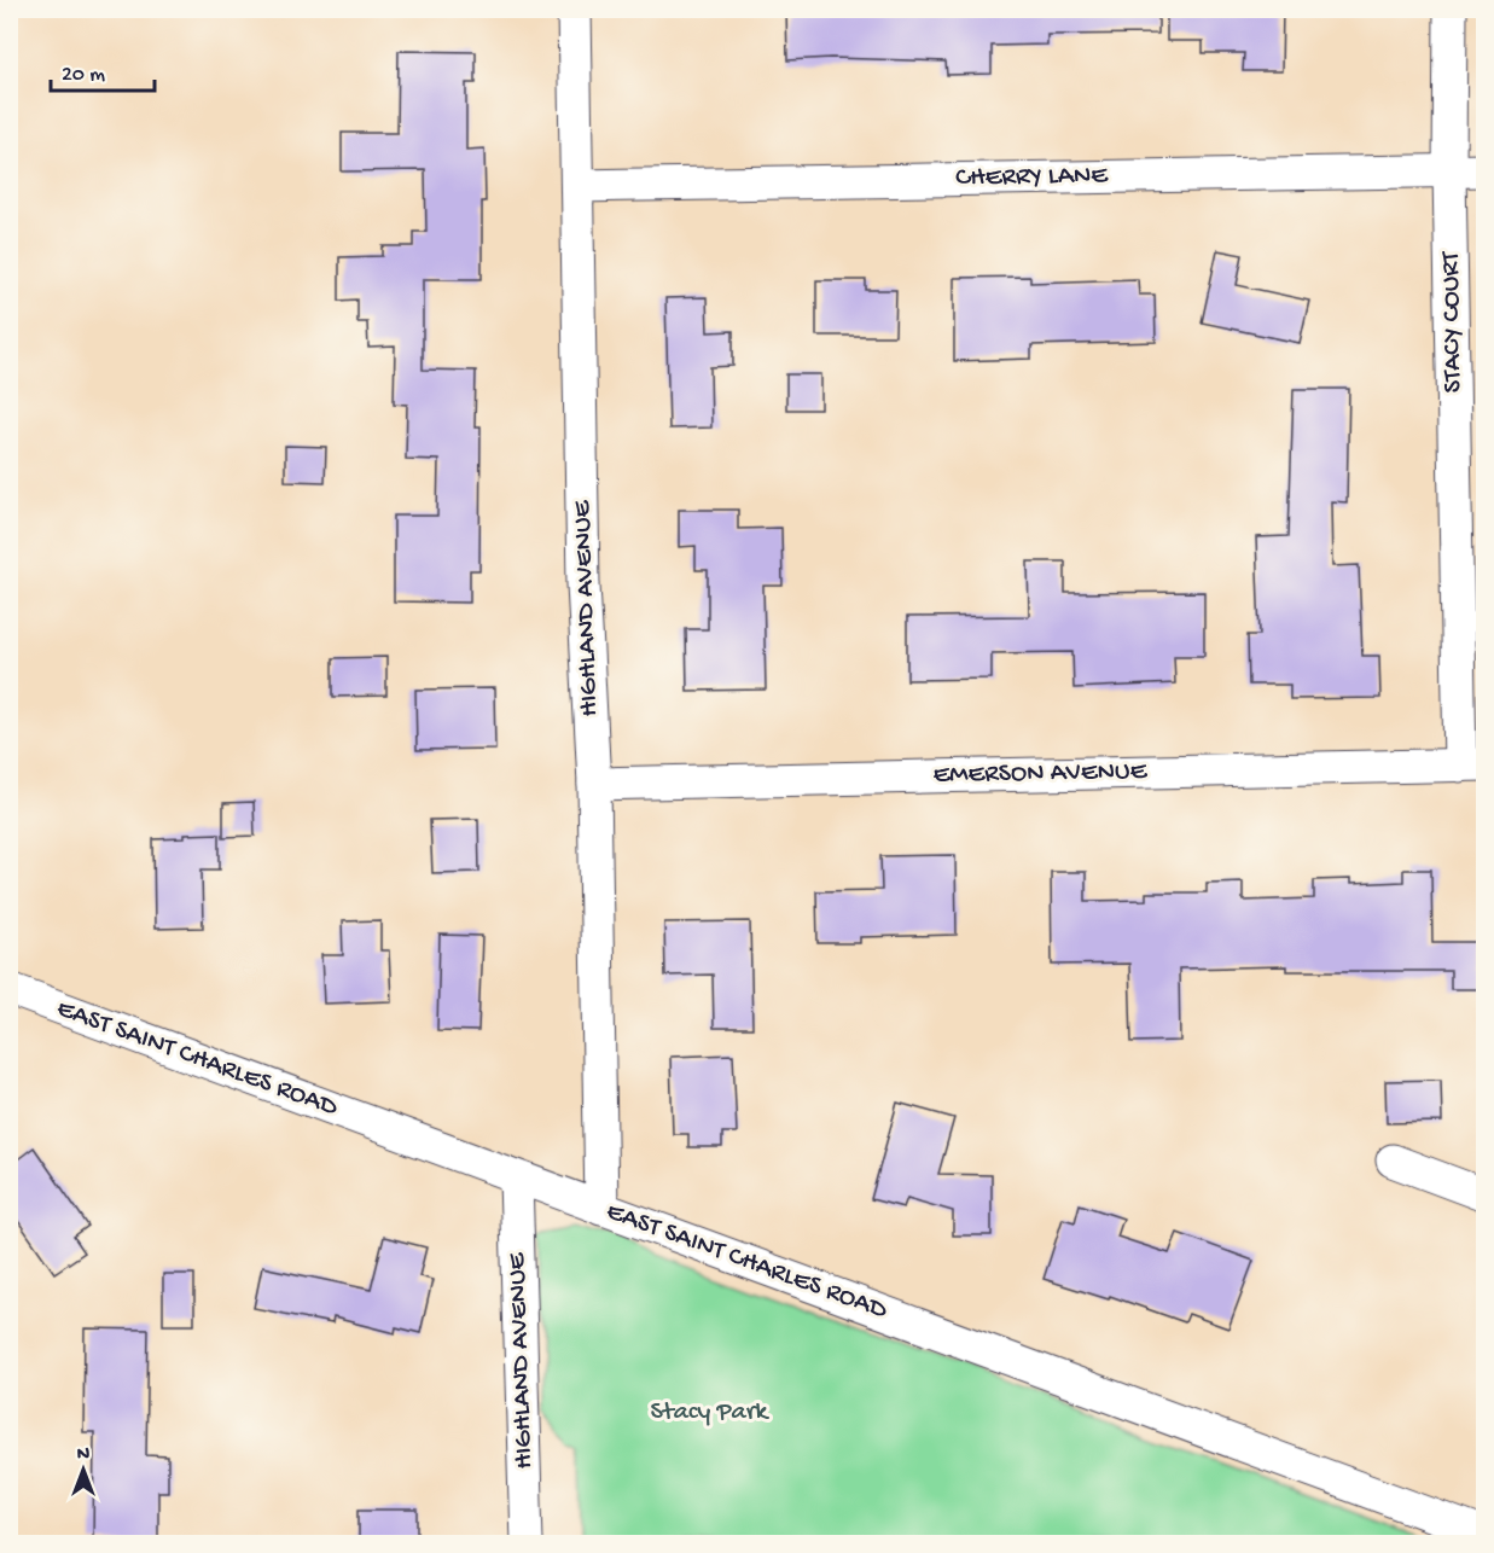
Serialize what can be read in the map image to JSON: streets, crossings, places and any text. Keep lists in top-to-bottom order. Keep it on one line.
{"streets":{"street":["CHERRY LANE","STACY COURT","HIGHLAND AVENUE","EMERSON AVENUE","EAST SAINT CHARLES ROAD"]},"crossings":[["CHERRY LANE","STACY COURT"],["CHERRY LANE","HIGHLAND AVENUE"],["STACY COURT","EMERSON AVENUE"],["HIGHLAND AVENUE","EMERSON AVENUE"],["HIGHLAND AVENUE","EAST SAINT CHARLES ROAD"]],"parks":["Stacy Park"],"scale_bar":"20 m","north":"top"}
